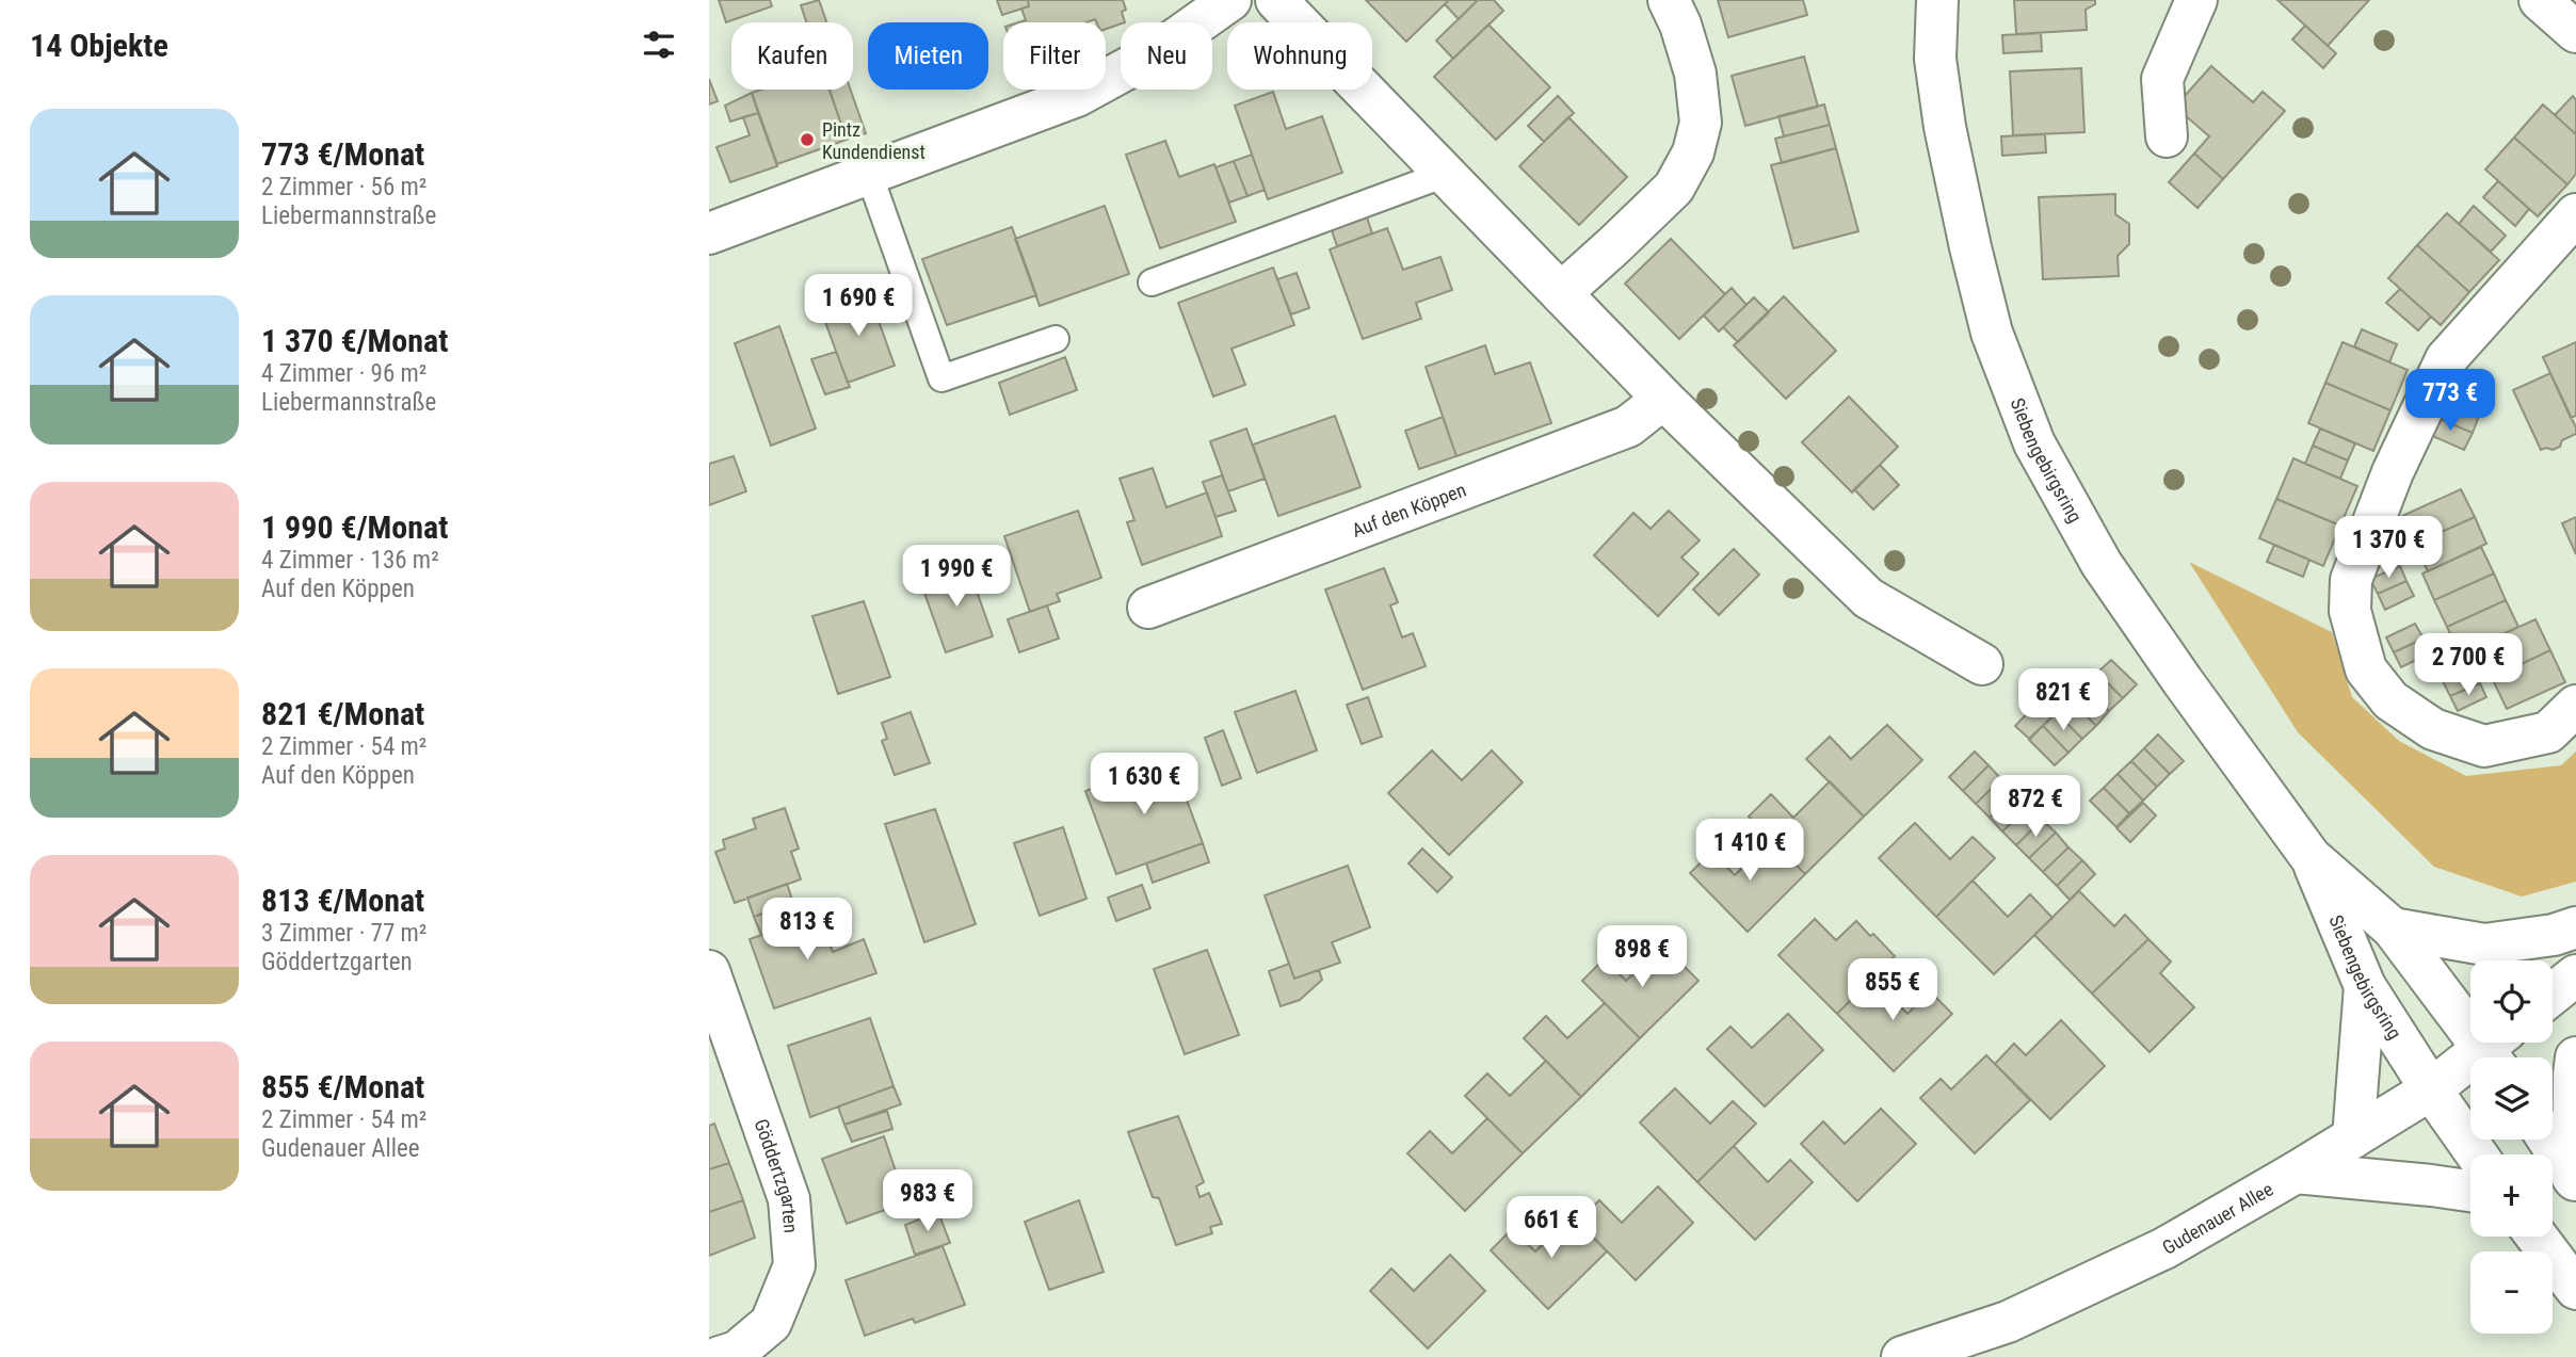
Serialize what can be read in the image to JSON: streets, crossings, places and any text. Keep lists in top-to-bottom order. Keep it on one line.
{"streets":{"street":["Siebengebirgsring","Auf den Köppen","Göddertzgarten","Gudenauer Allee"]},"crossings":[["Siebengebirgsring","Gudenauer Allee"]],"places":["Pintz Kundendienst"],"page":{"heading":"14 Objekte","chip":["Kaufen","Mieten","Filter","Neu","Wohnung"],"list":[{"name":"773 €/Monat","note":"2 Zimmer · 56 m² · Liebermannstraße"},{"name":"1 370 €/Monat","note":"4 Zimmer · 96 m² · Liebermannstraße"},{"name":"1 990 €/Monat","note":"4 Zimmer · 136 m² · Auf den Köppen"},{"name":"821 €/Monat","note":"2 Zimmer · 54 m² · Auf den Köppen"},{"name":"813 €/Monat","note":"3 Zimmer · 77 m² · Göddertzgarten"},{"name":"855 €/Monat","note":"2 Zimmer · 54 m² · Gudenauer Allee"}],"price":["1 690 €","773 €","1 370 €","1 990 €","2 700 €","821 €","1 630 €","872 €","1 410 €","813 €","898 €","855 €","983 €","661 €"],"map_buttons":["+","−"]}}
